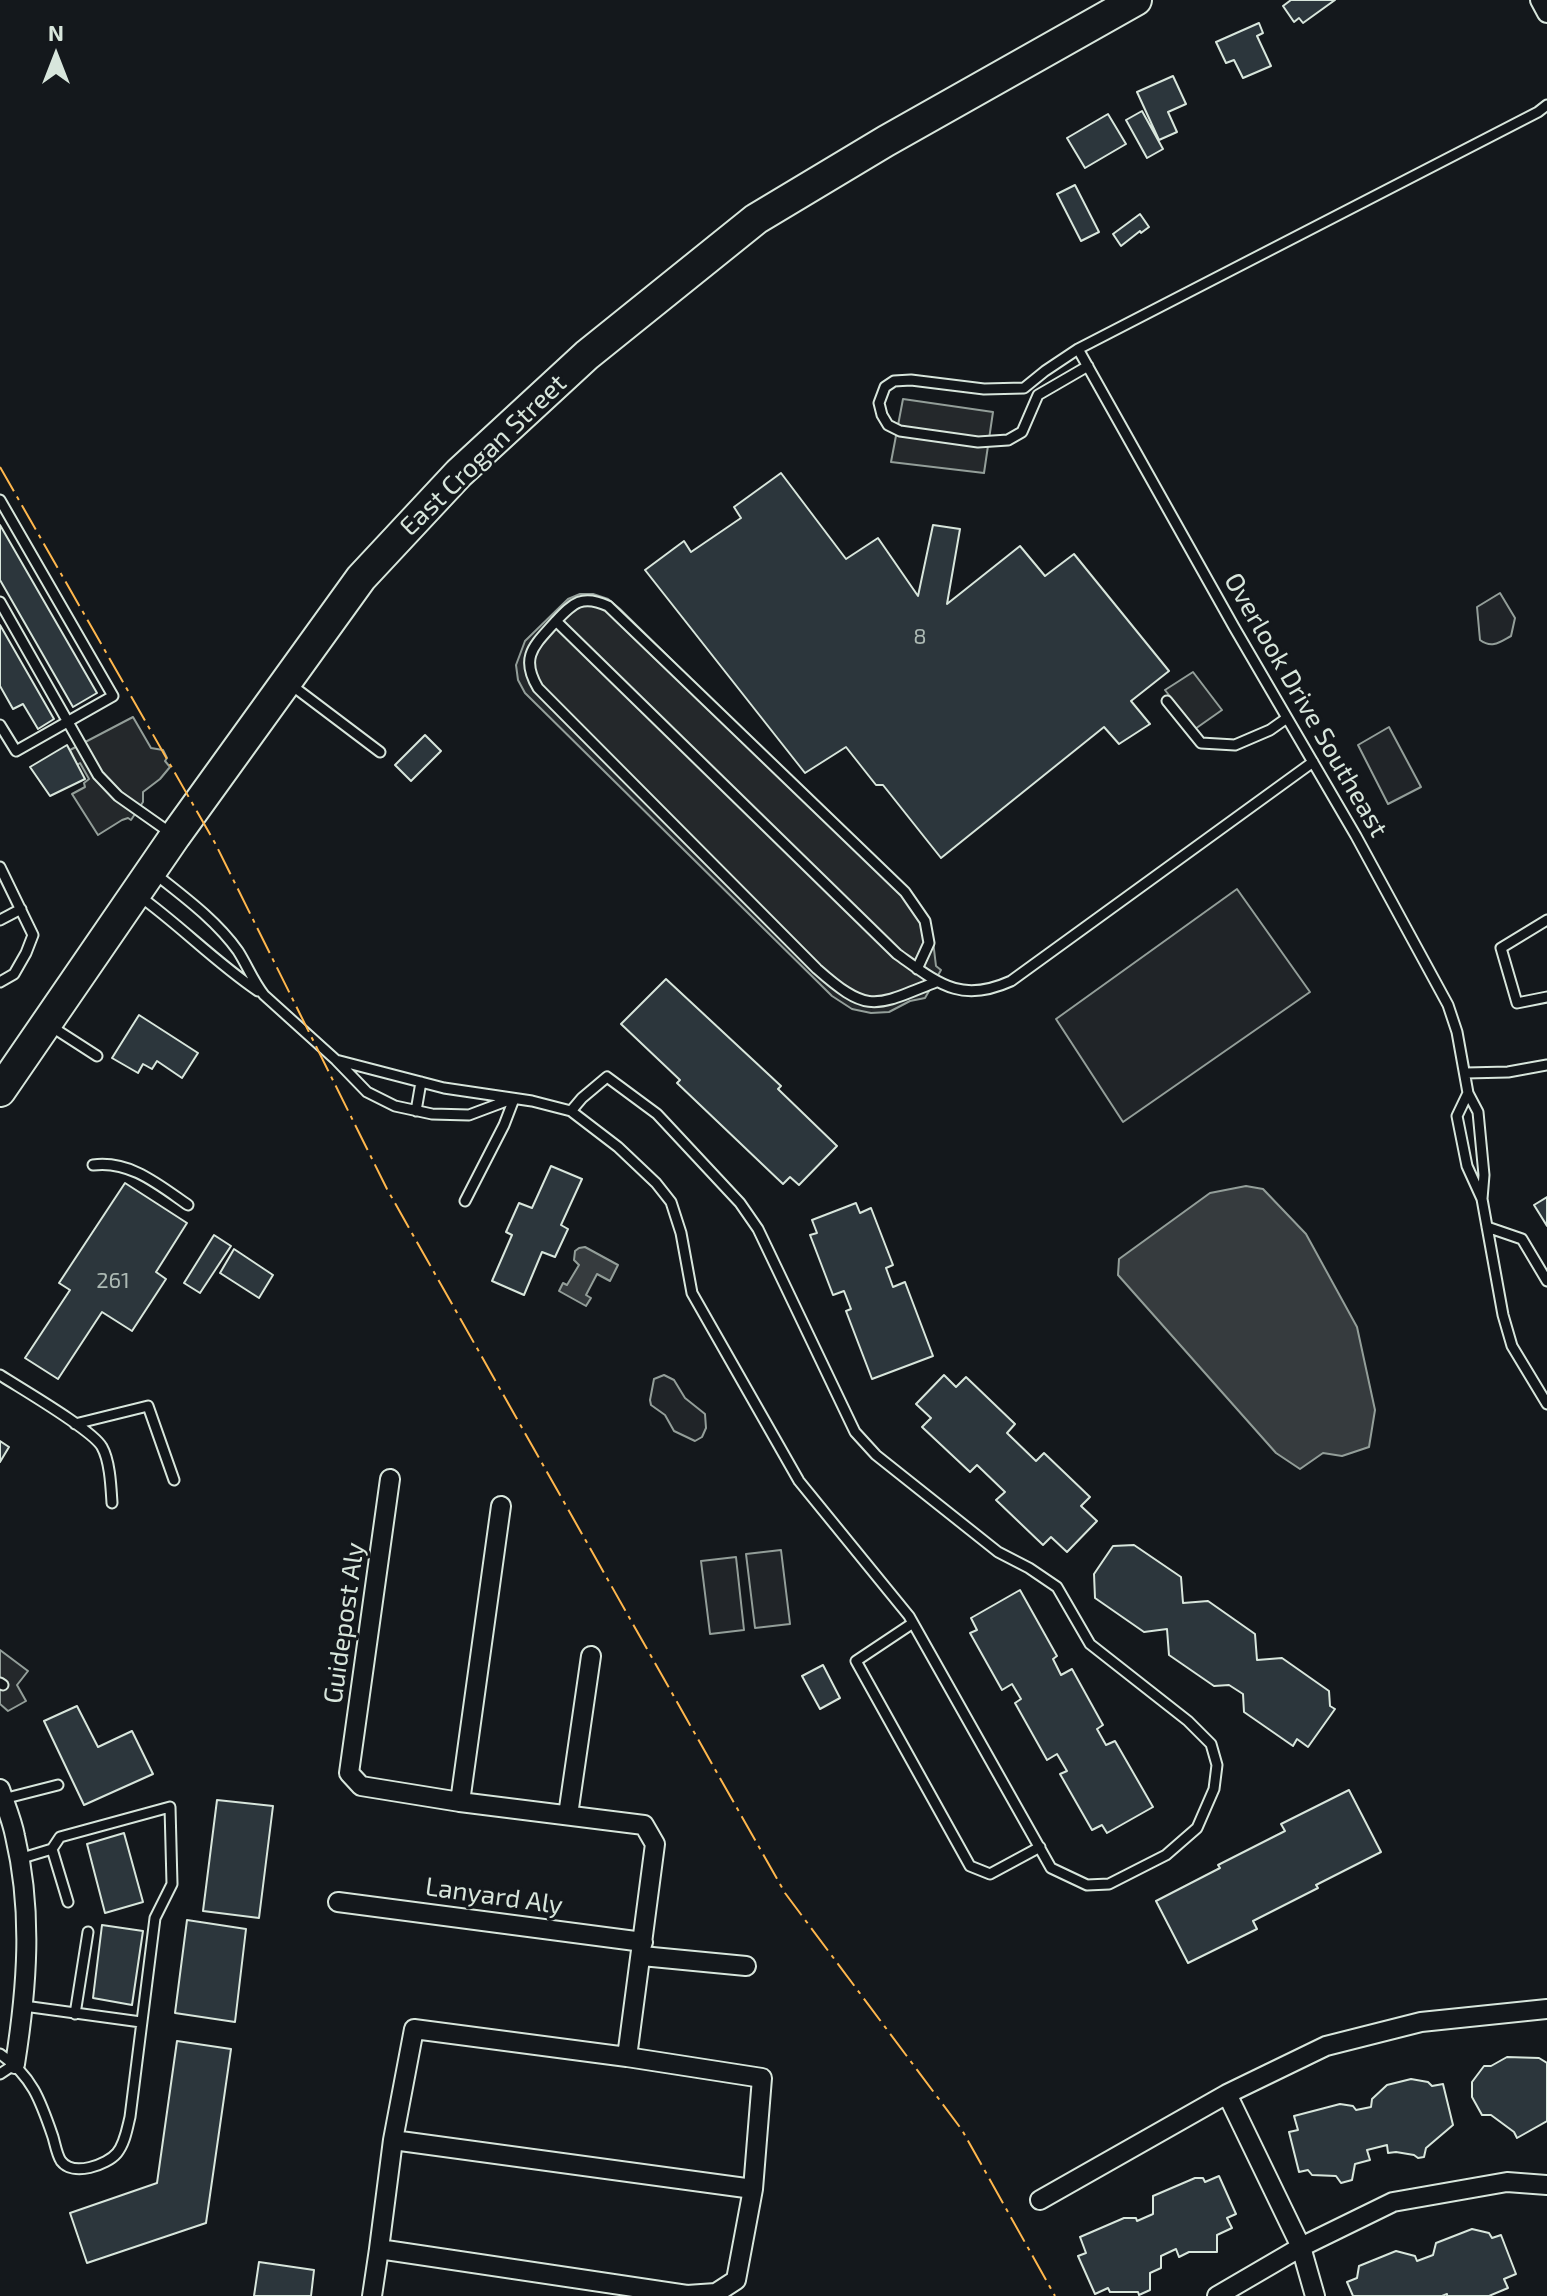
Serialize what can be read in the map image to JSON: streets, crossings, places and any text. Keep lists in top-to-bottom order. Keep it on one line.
{"streets":{"main road":["East Crogan Street"],"street":["Guidepost Aly","Lanyard Aly"],"lane":["Overlook Drive Southeast"]},"house_numbers":["8","261"],"north":"top"}
